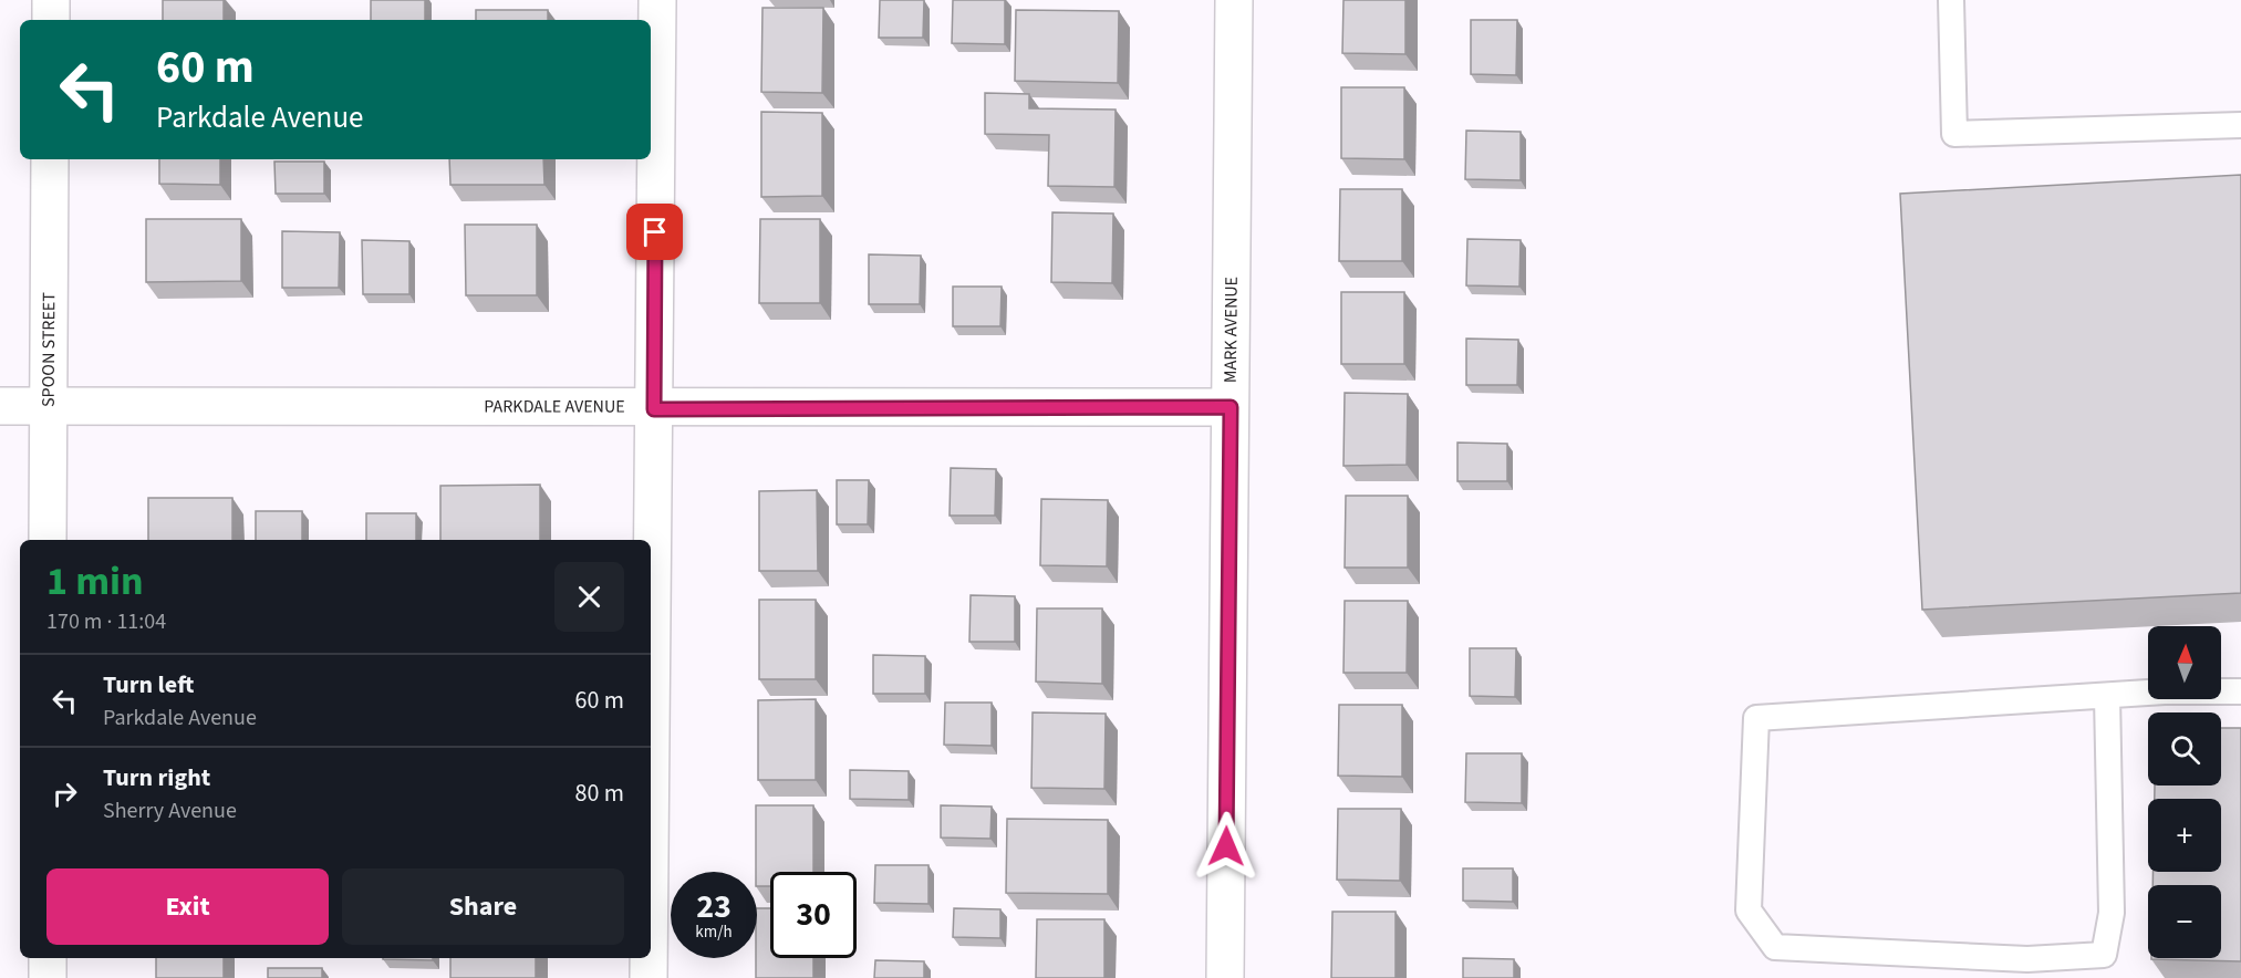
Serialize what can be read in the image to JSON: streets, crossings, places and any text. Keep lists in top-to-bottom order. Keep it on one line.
{"streets":{"street":["MARK AVENUE","SPOON STREET","PARKDALE AVENUE"]},"crossings":[["MARK AVENUE","PARKDALE AVENUE"],["SPOON STREET","PARKDALE AVENUE"]],"north":"top","page":{"turn":["60 m","Parkdale Avenue"],"heading":["1 min","170 m · 11:04"],"map_buttons":["+","−"],"list":[{"name":"Turn left","note":"Parkdale Avenue","value":"60 m"},{"name":"Turn right","note":"Sherry Avenue","value":"80 m"}],"buttons":["Exit","Share"],"speed":"23 km/h","limit":"30"}}
